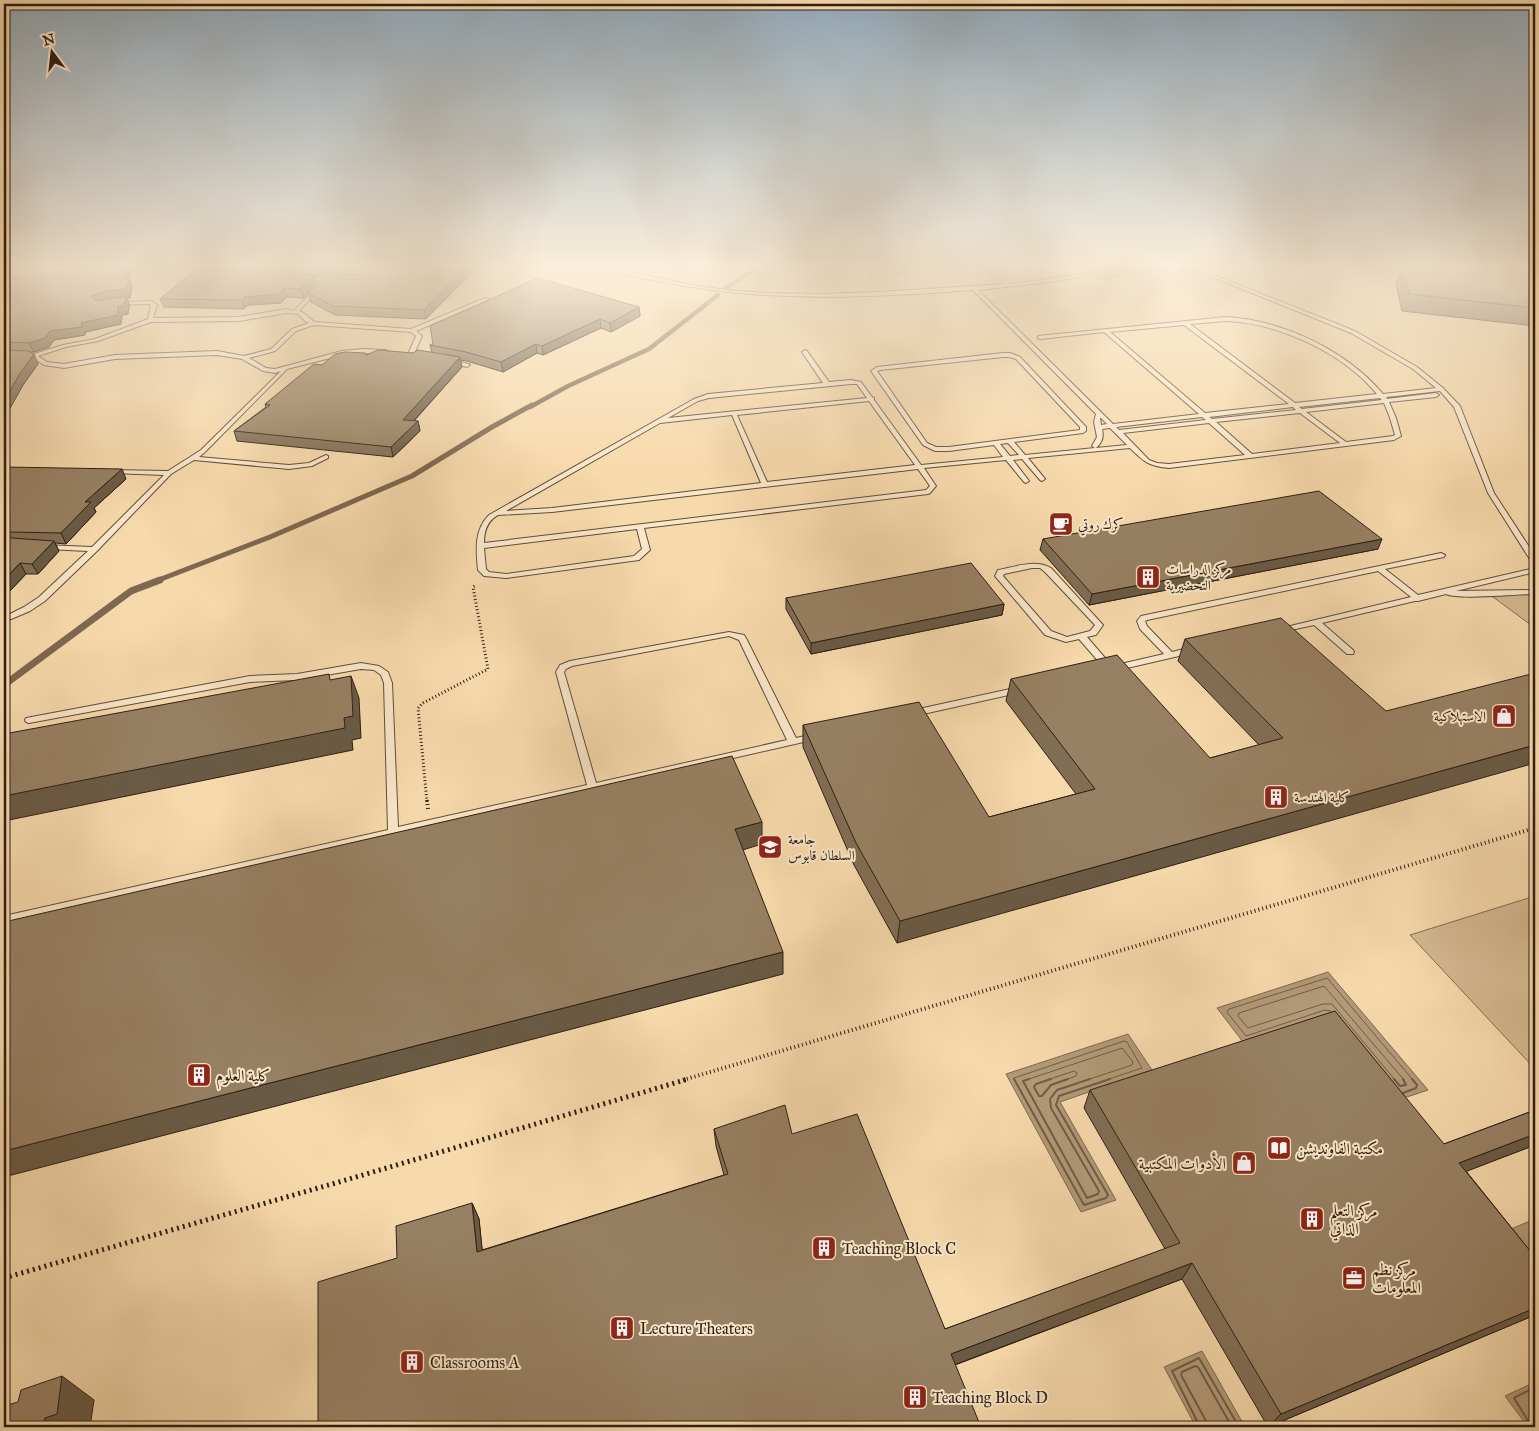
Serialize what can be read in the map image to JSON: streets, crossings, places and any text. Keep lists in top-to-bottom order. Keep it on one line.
{"places":{"cafe":["كرك روتي"],"building":["مركز الدراسات التحضيرية","كلية الهندسة","كلية العلوم","مركز التعلم الذاتي","Teaching Block C","Lecture Theaters","Classrooms A","Teaching Block D"],"shop":["الاستهلاكية","الأدوات المكتبية"],"school or university":["جامعة السلطان قابوس"],"library":["مكتبة الفاونديشن"],"office":["مركز نظم المعلومات"]},"north":"top"}
